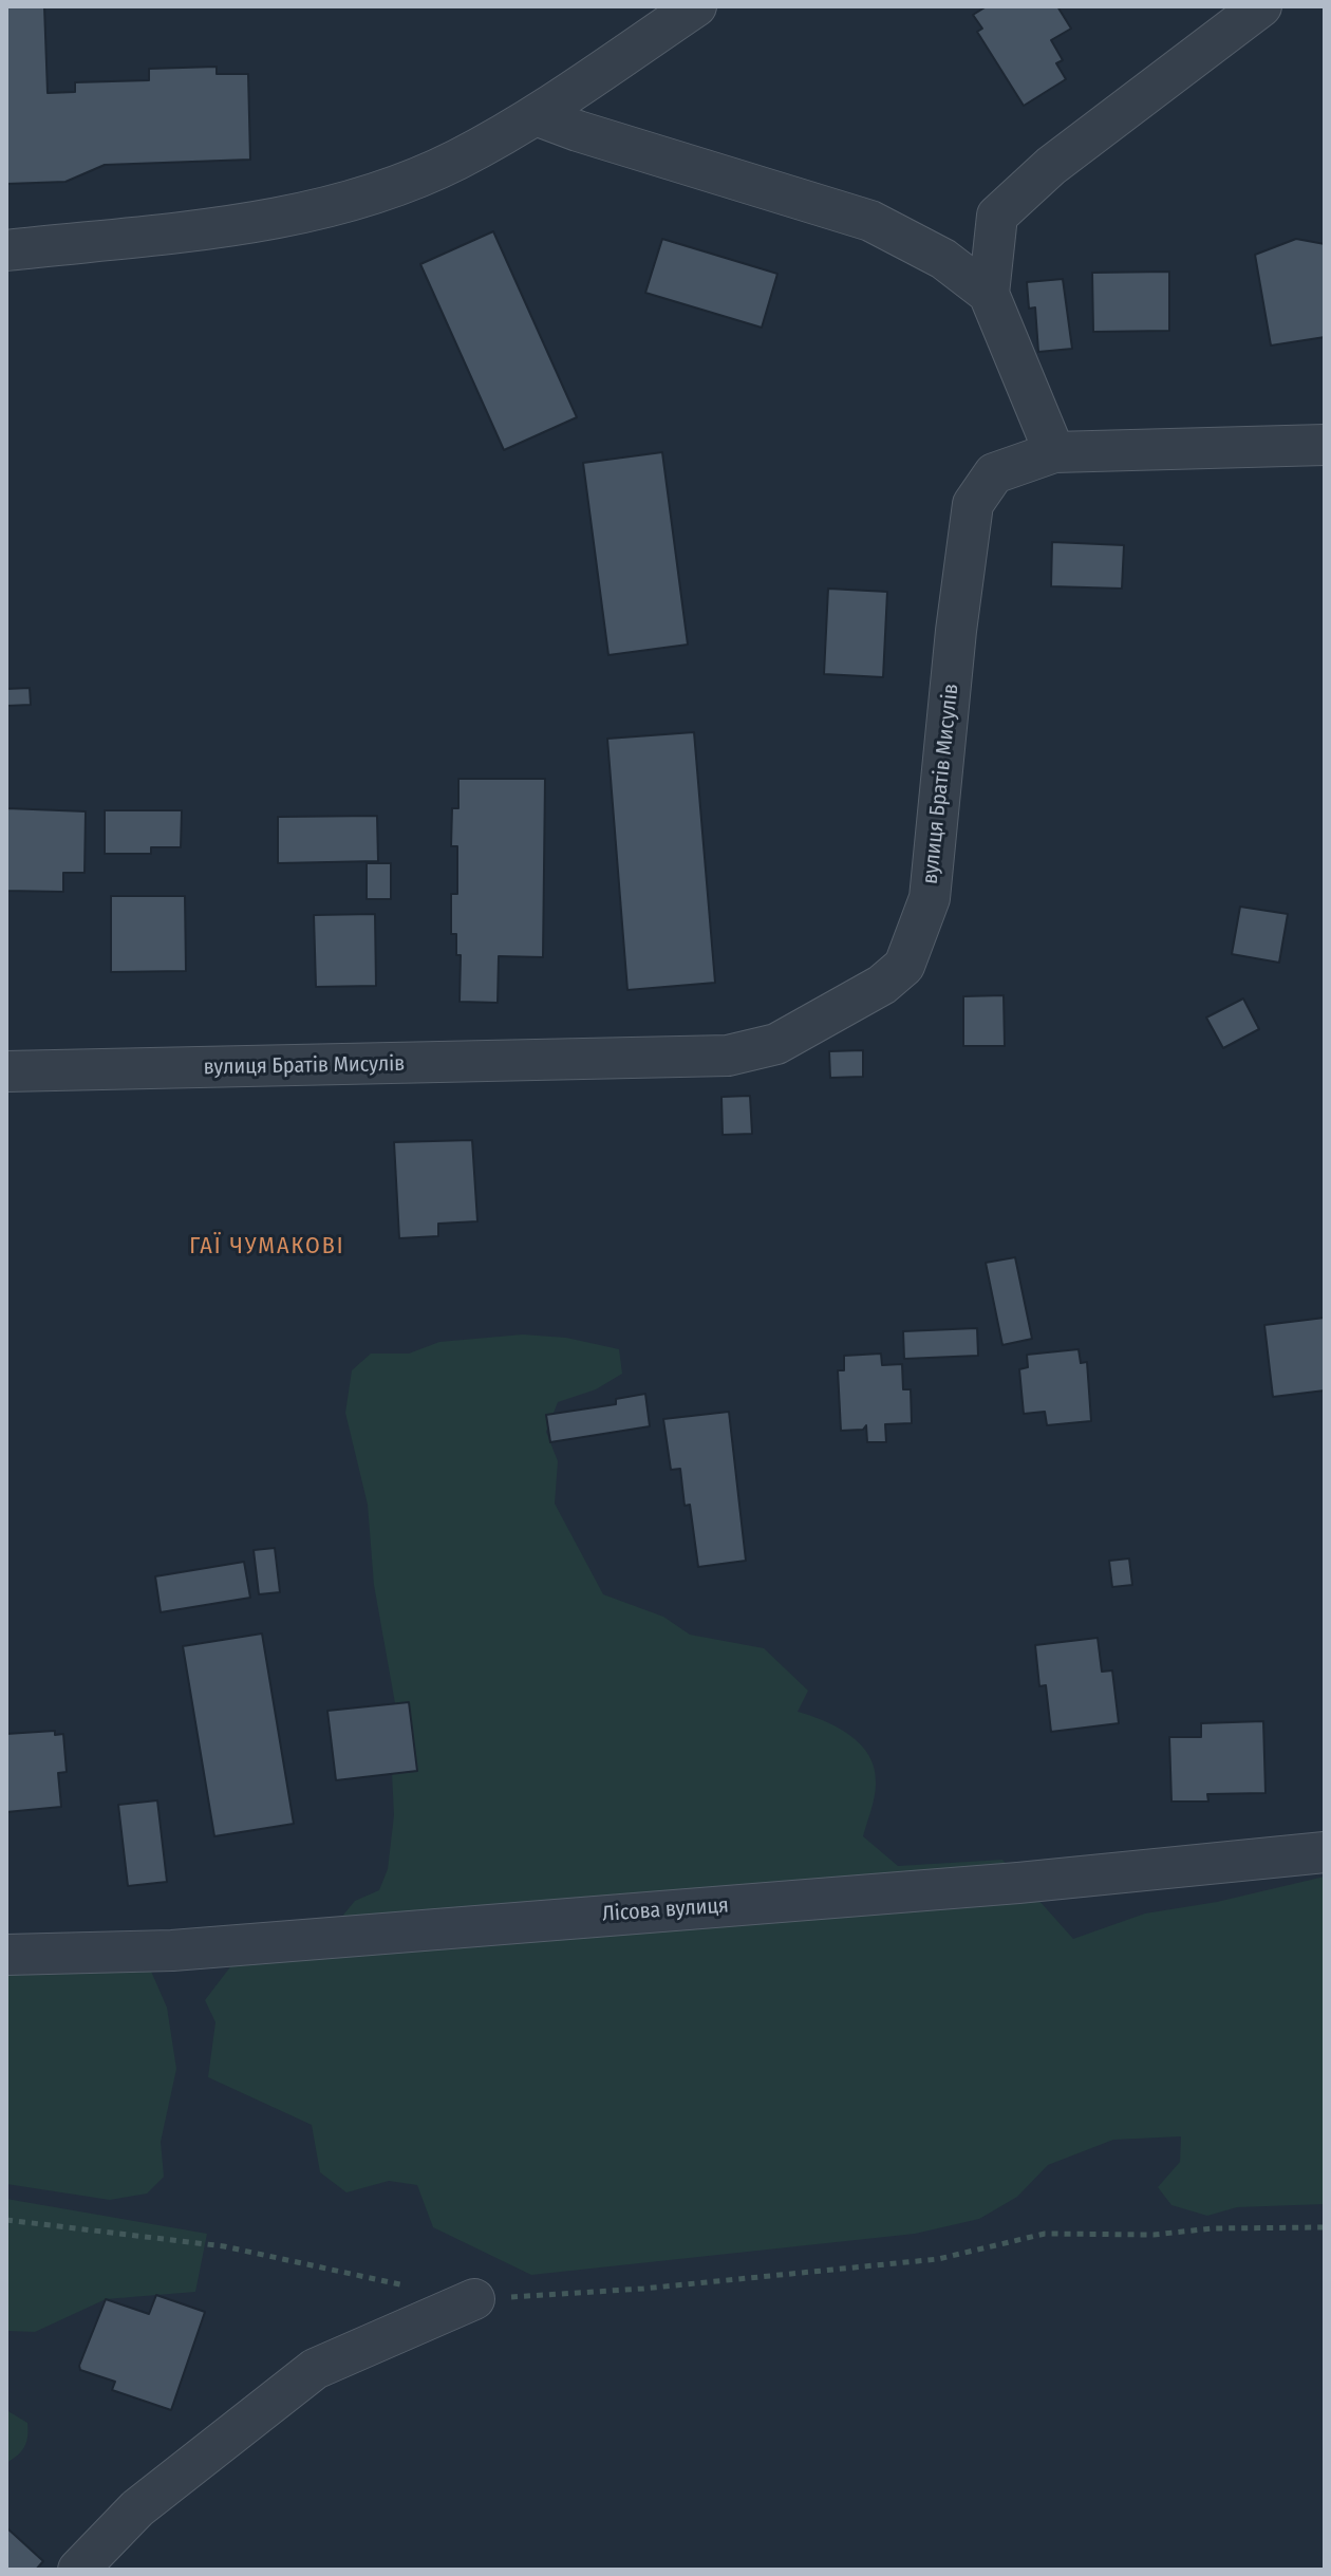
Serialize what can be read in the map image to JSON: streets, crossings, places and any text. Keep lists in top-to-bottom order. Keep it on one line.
{"streets":{"street":["вулиця Братів Мисулів","Лісова вулиця"]},"districts":["ГАЇ ЧУМАКОВІ"]}
